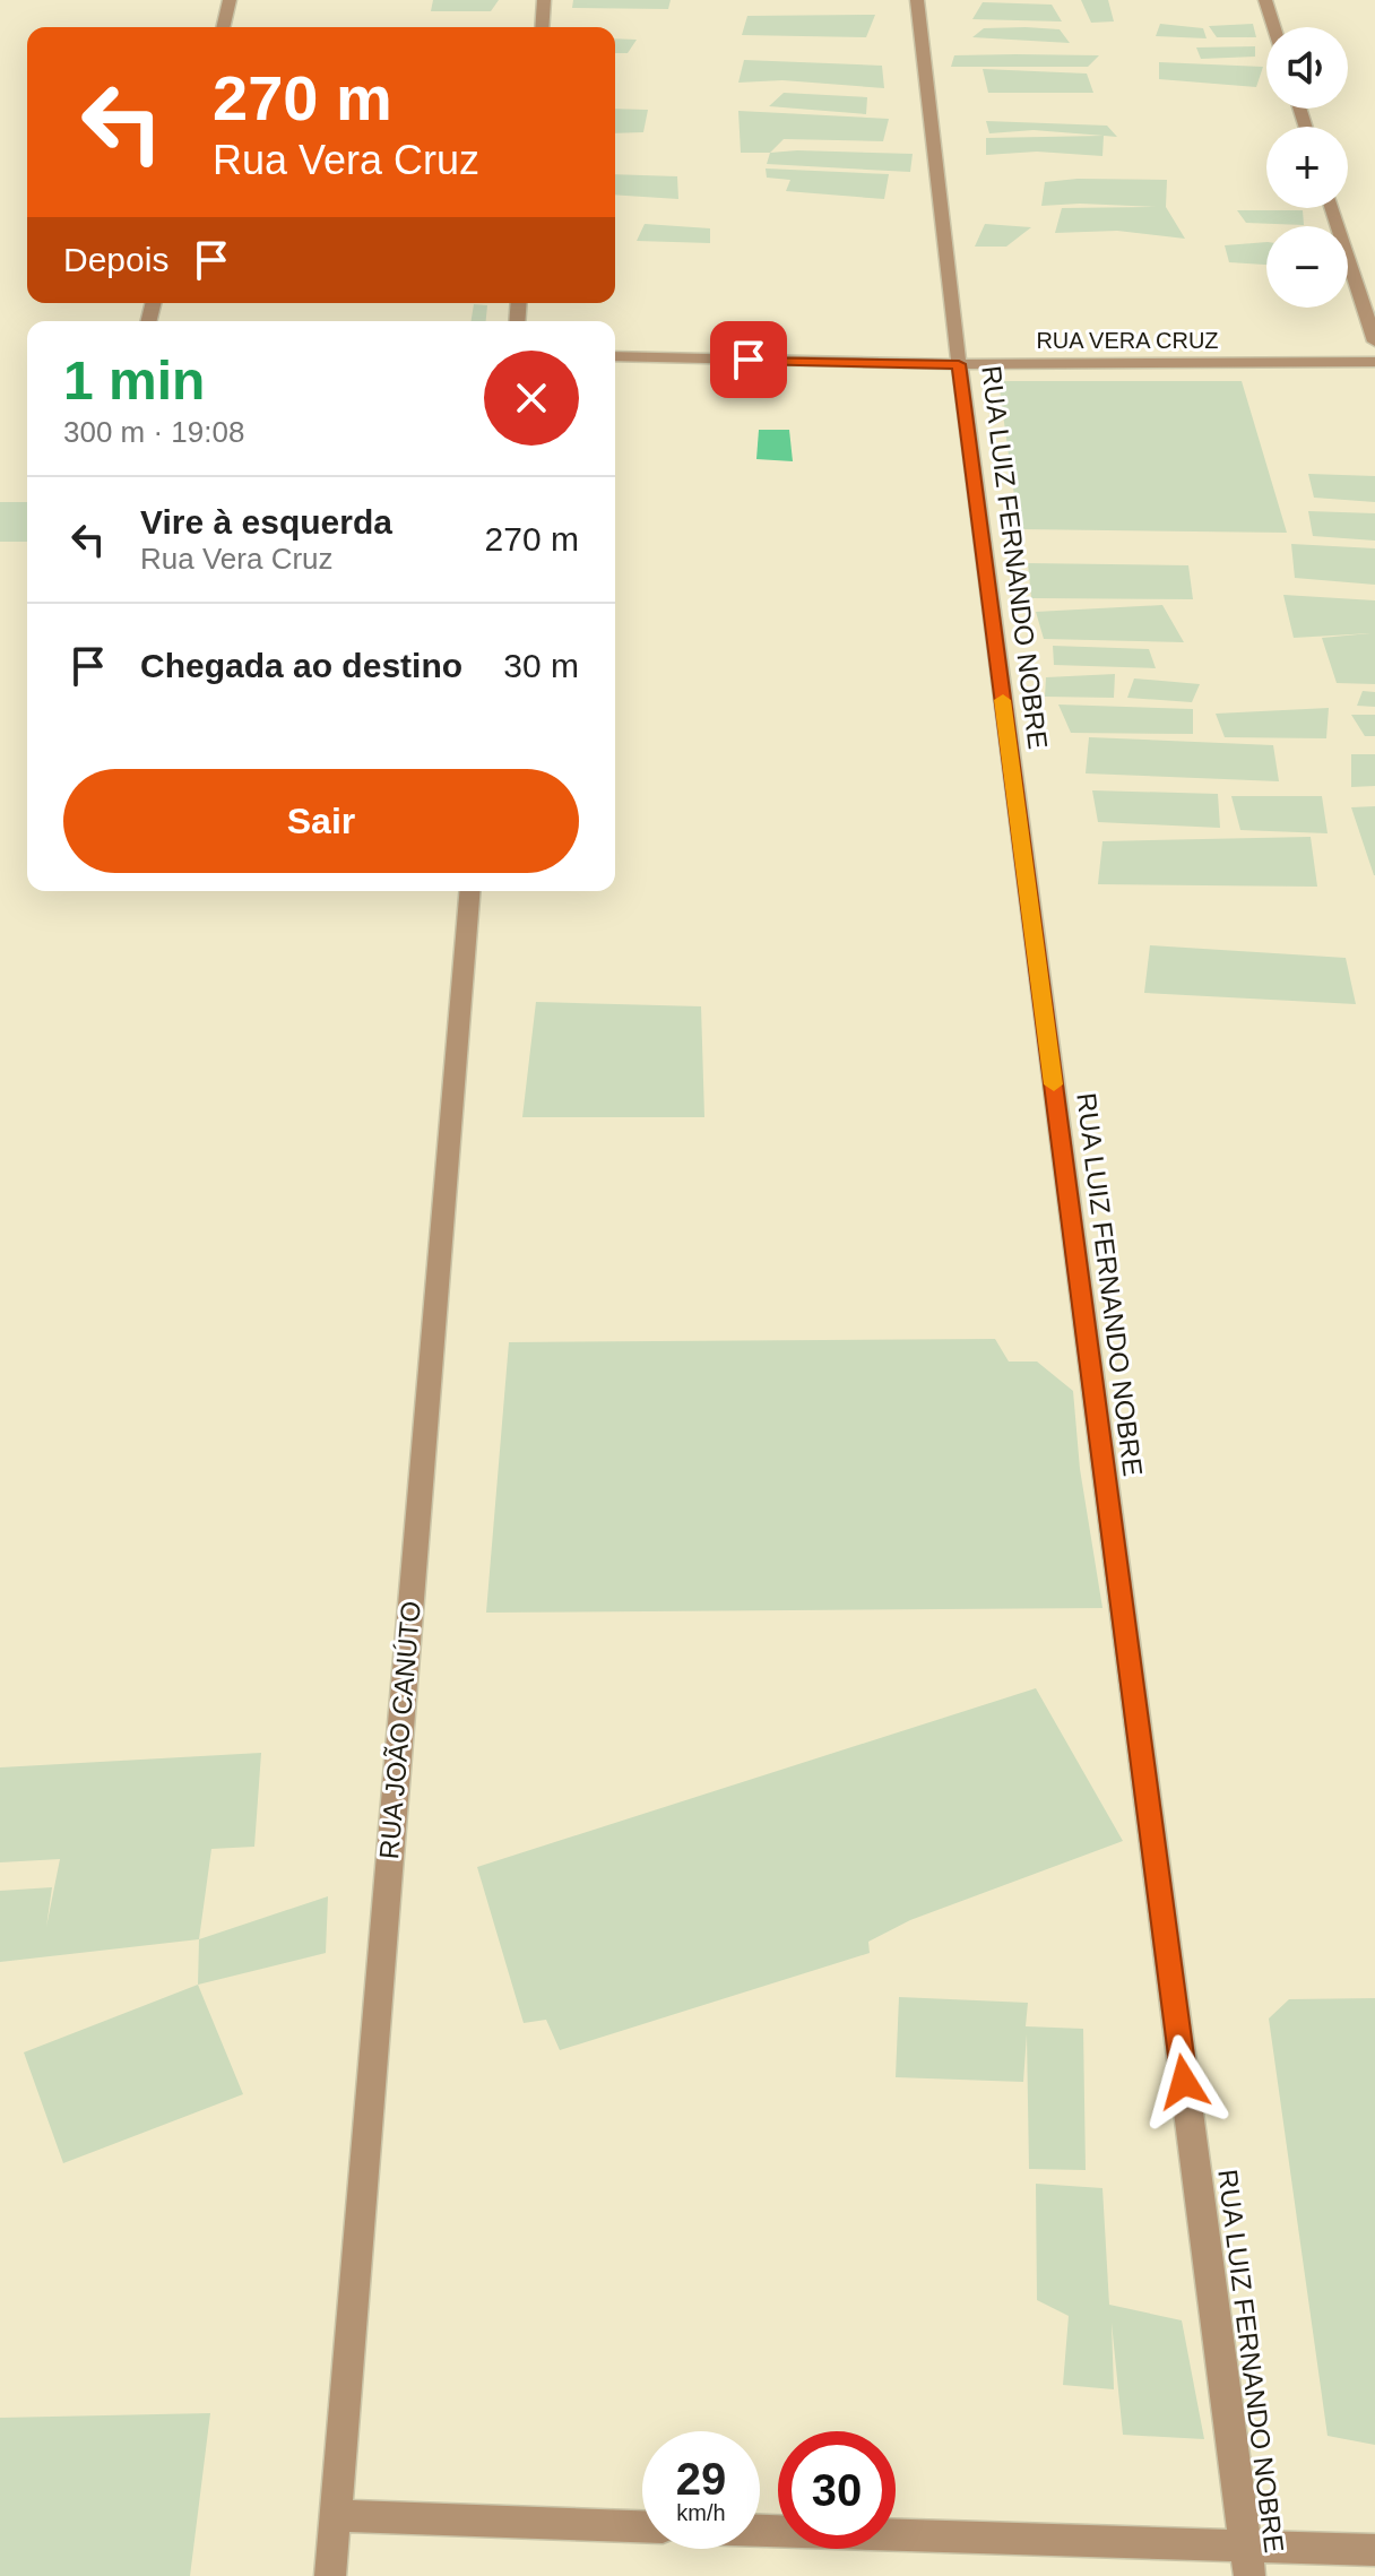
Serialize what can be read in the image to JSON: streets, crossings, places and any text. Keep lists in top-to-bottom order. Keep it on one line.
{"streets":{"street":["RUA VERA CRUZ","RUA LUIZ FERNANDO NOBRE","RUA JOÃO CANÚTO"]},"crossings":[["RUA VERA CRUZ","RUA LUIZ FERNANDO NOBRE"]],"page":{"map_buttons":["+","−"],"turn":["270 m","Rua Vera Cruz"],"then":"Depois","heading":["1 min","300 m · 19:08"],"list":[{"name":"Vire à esquerda","note":"Rua Vera Cruz","value":"270 m"},{"name":"Chegada ao destino","value":"30 m"}],"buttons":"Sair","speed":"29 km/h","limit":"30"}}
